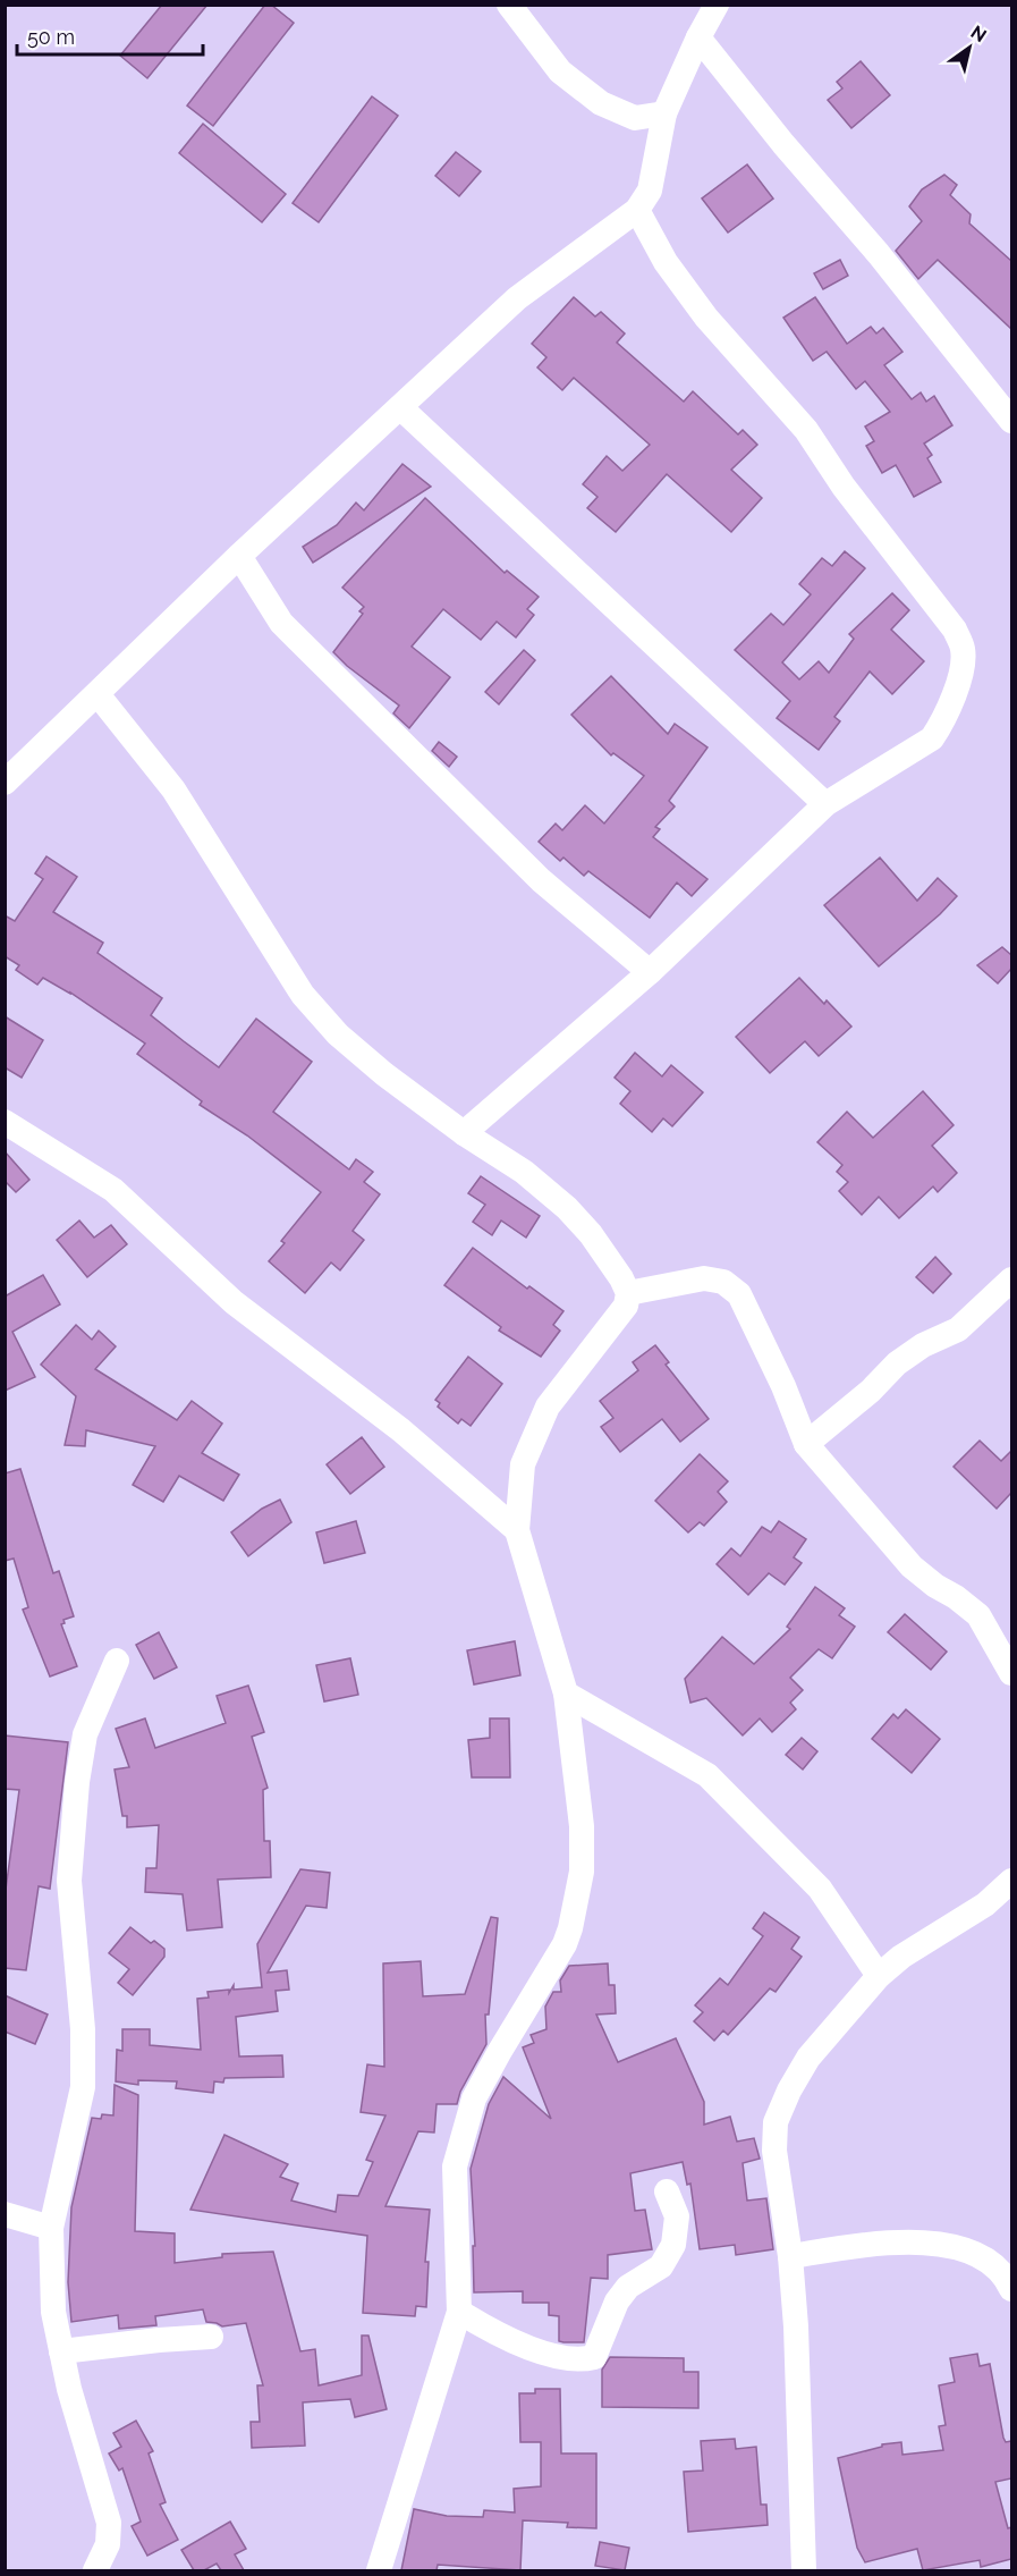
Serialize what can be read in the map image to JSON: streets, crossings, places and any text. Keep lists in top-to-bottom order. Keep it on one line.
{"scale_bar":"50 m","north":"top right"}
